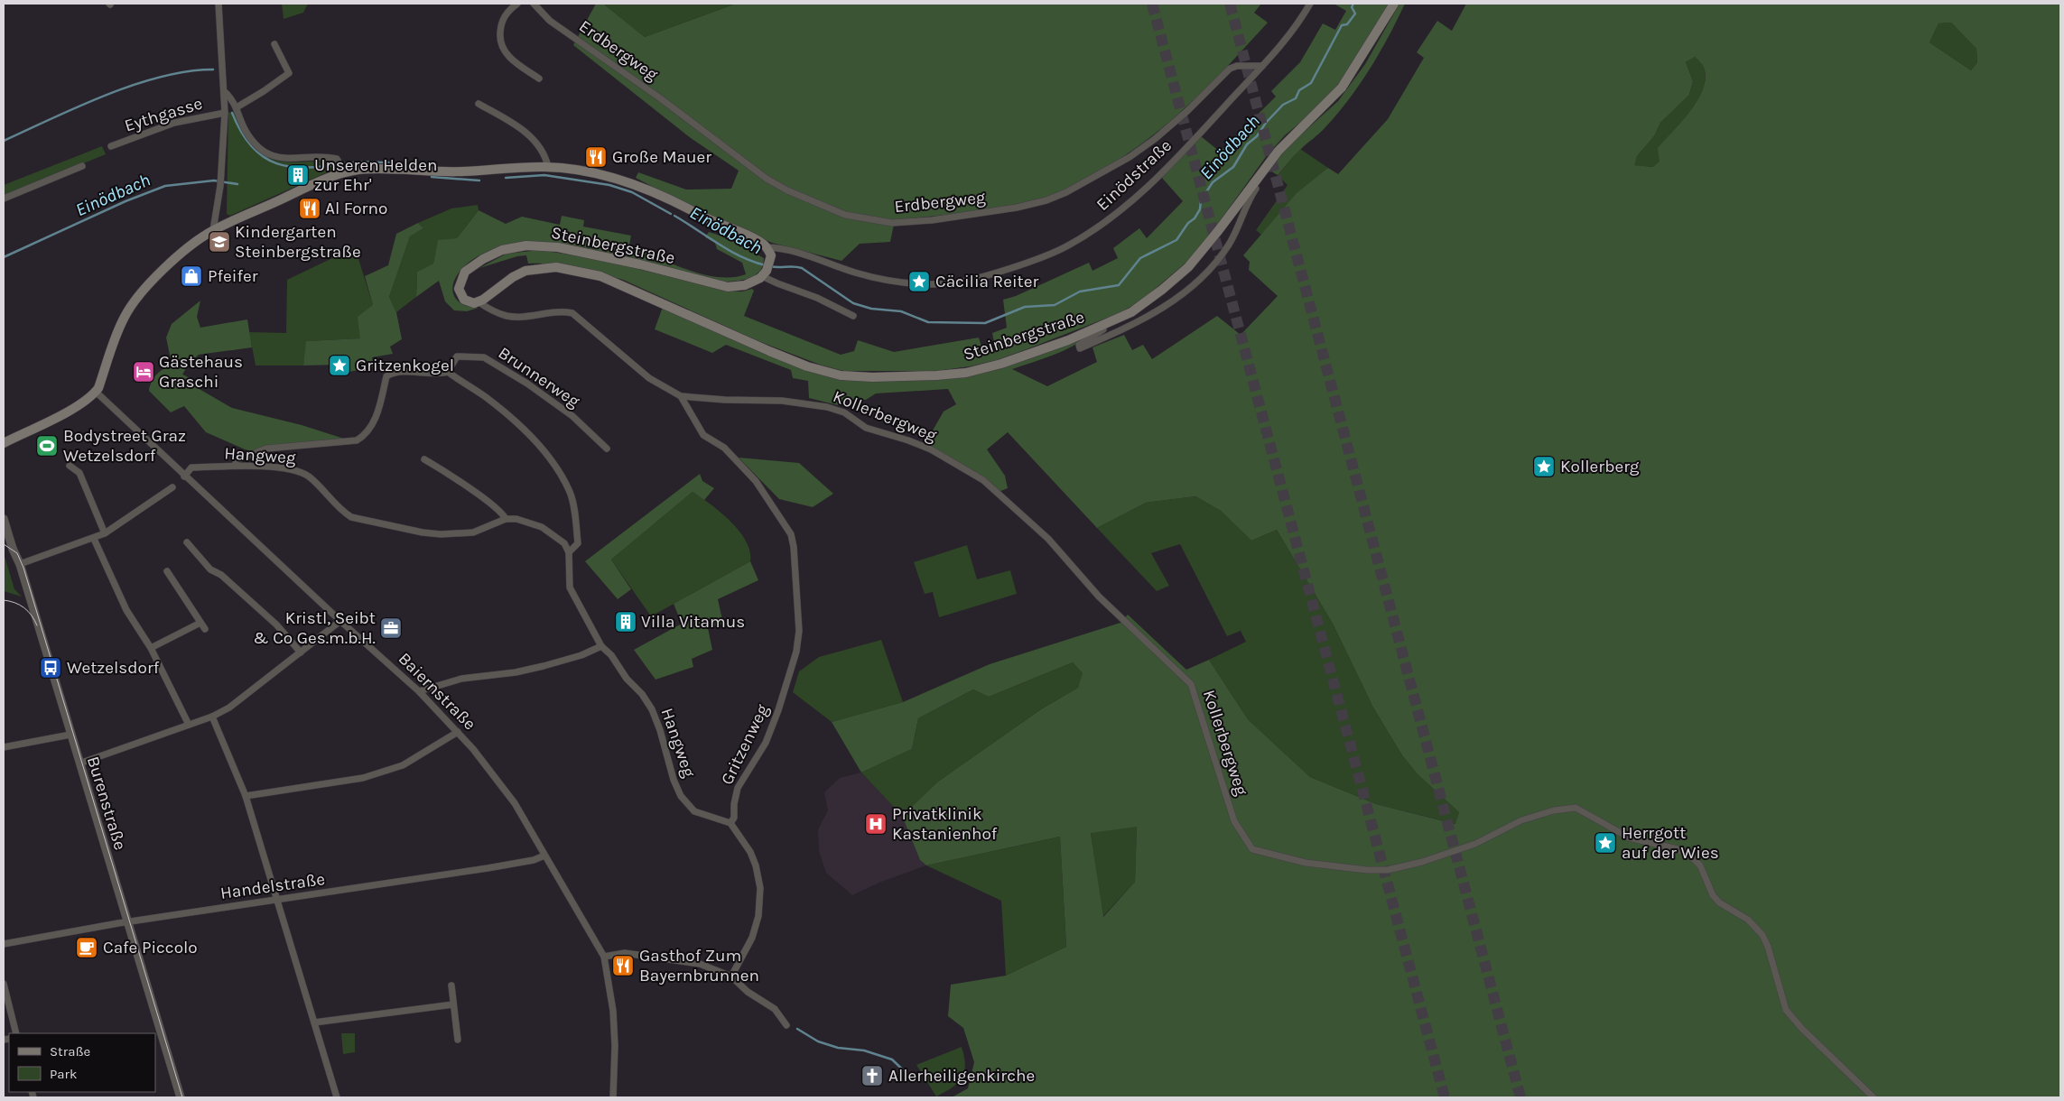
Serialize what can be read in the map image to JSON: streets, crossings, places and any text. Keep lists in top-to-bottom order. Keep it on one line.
{"streets":{"main road":["Steinbergstraße"],"street":["Erdbergweg","Eythgasse","Einödstraße","Brunnerweg","Kollerbergweg","Hangweg","Baiernstraße","Gritzenweg","Burenstraße","Handelstraße"]},"crossings":[["Erdbergweg","Einödstraße"],["Steinbergstraße","Kollerbergweg"],["Kollerbergweg","Gritzenweg"],["Hangweg","Baiernstraße"],["Hangweg","Gritzenweg"],["Baiernstraße","Handelstraße"],["Burenstraße","Handelstraße"]],"water":["Einödbach"],"places":{"restaurant":["Große Mauer","Al Forno","Gasthof Zum Bayernbrunnen"],"building":["Unseren Helden zur Ehr'","Villa Vitamus"],"school or university":["Kindergarten Steinbergstraße"],"shop":["Pfeifer"],"place":["Cäcilia Reiter","Gritzenkogel","Kollerberg","Herrgott auf der Wies"],"hotel":["Gästehaus Graschi"],"sports":["Bodystreet Graz Wetzelsdorf"],"office":["Kristl, Seibt & Co Ges.m.b.H."],"bus stop":["Wetzelsdorf"],"hospital":["Privatklinik Kastanienhof"],"cafe":["Cafe Piccolo"],"church":["Allerheiligenkirche"]},"legend":["Straße","Park"]}
